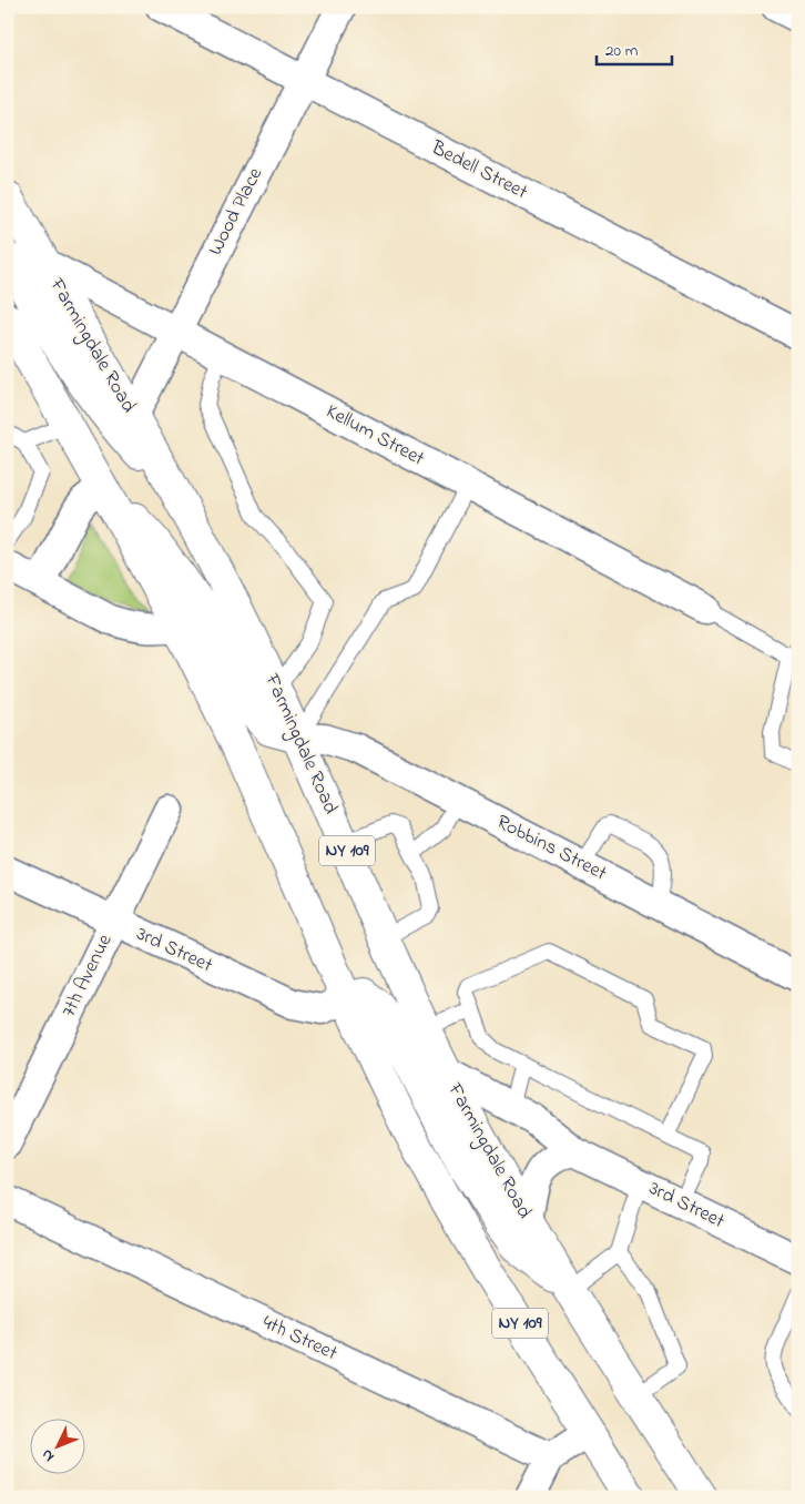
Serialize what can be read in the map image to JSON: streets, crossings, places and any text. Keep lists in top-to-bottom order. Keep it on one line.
{"streets":{"main road":["Farmingdale Road","NY 109"],"street":["Bedell Street","Wood Place","Kellum Street","Robbins Street","3rd Street","7th Avenue","4th Street"]},"crossings":[["Bedell Street","Wood Place"],["Wood Place","Farmingdale Road"],["Wood Place","Kellum Street"],["Farmingdale Road","Kellum Street"],["Farmingdale Road","Robbins Street"],["Farmingdale Road","3rd Street"],["NY 109","3rd Street"],["3rd Street","7th Avenue"]],"scale_bar":"20 m","north":"bottom left"}
